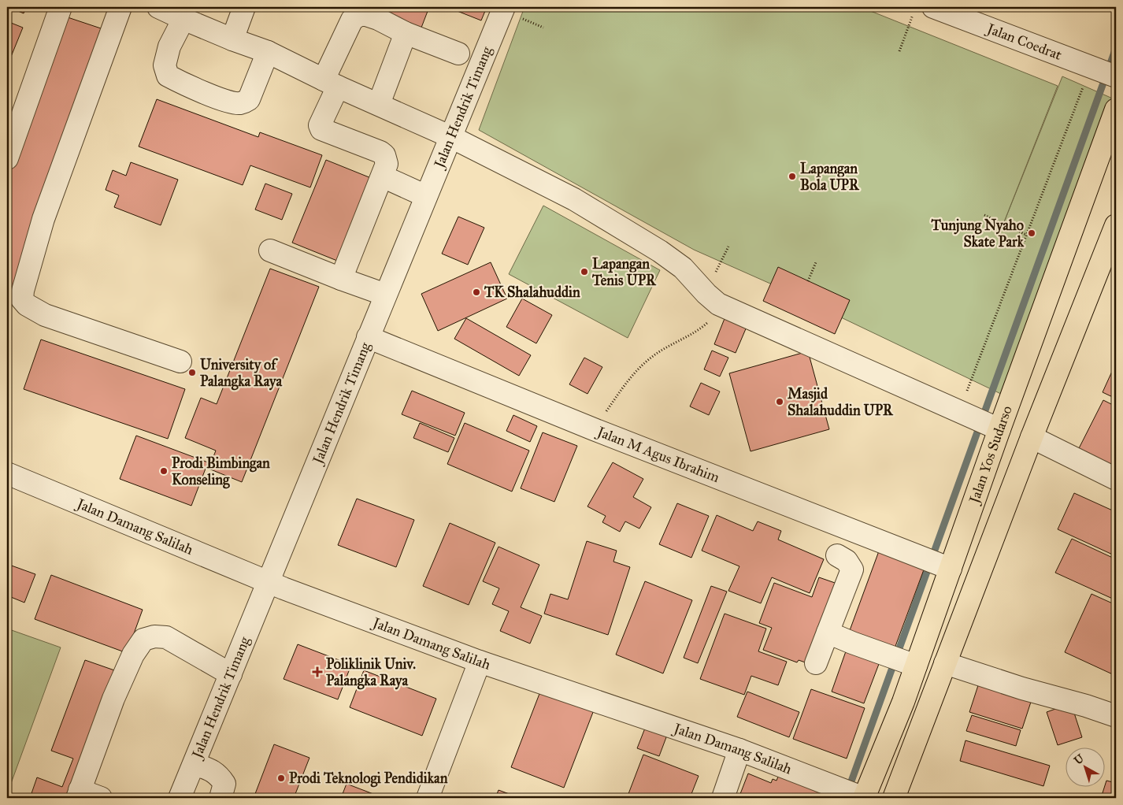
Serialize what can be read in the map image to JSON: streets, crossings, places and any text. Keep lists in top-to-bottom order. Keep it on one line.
{"streets":{"main road":["Jalan Yos Sudarso"],"street":["Jalan Coedrat","Jalan Hendrik Timang","Jalan M Agus Ibrahim","Jalan Damang Salilah"]},"crossings":[["Jalan Hendrik Timang","Jalan M Agus Ibrahim"],["Jalan Hendrik Timang","Jalan Damang Salilah"],["Jalan M Agus Ibrahim","Jalan Yos Sudarso"],["Jalan Yos Sudarso","Jalan Damang Salilah"]],"places":{"other":["Lapangan Bola UPR","Tunjung Nyaho Skate Park","Lapangan Tenis UPR","TK Shalahuddin","University of Palangka Raya","Masjid Shalahuddin UPR","Prodi Bimbingan Konseling","Prodi Teknologi Pendidikan"],"health":["Poliklinik Univ. Palangka Raya"]},"north":"top left"}
